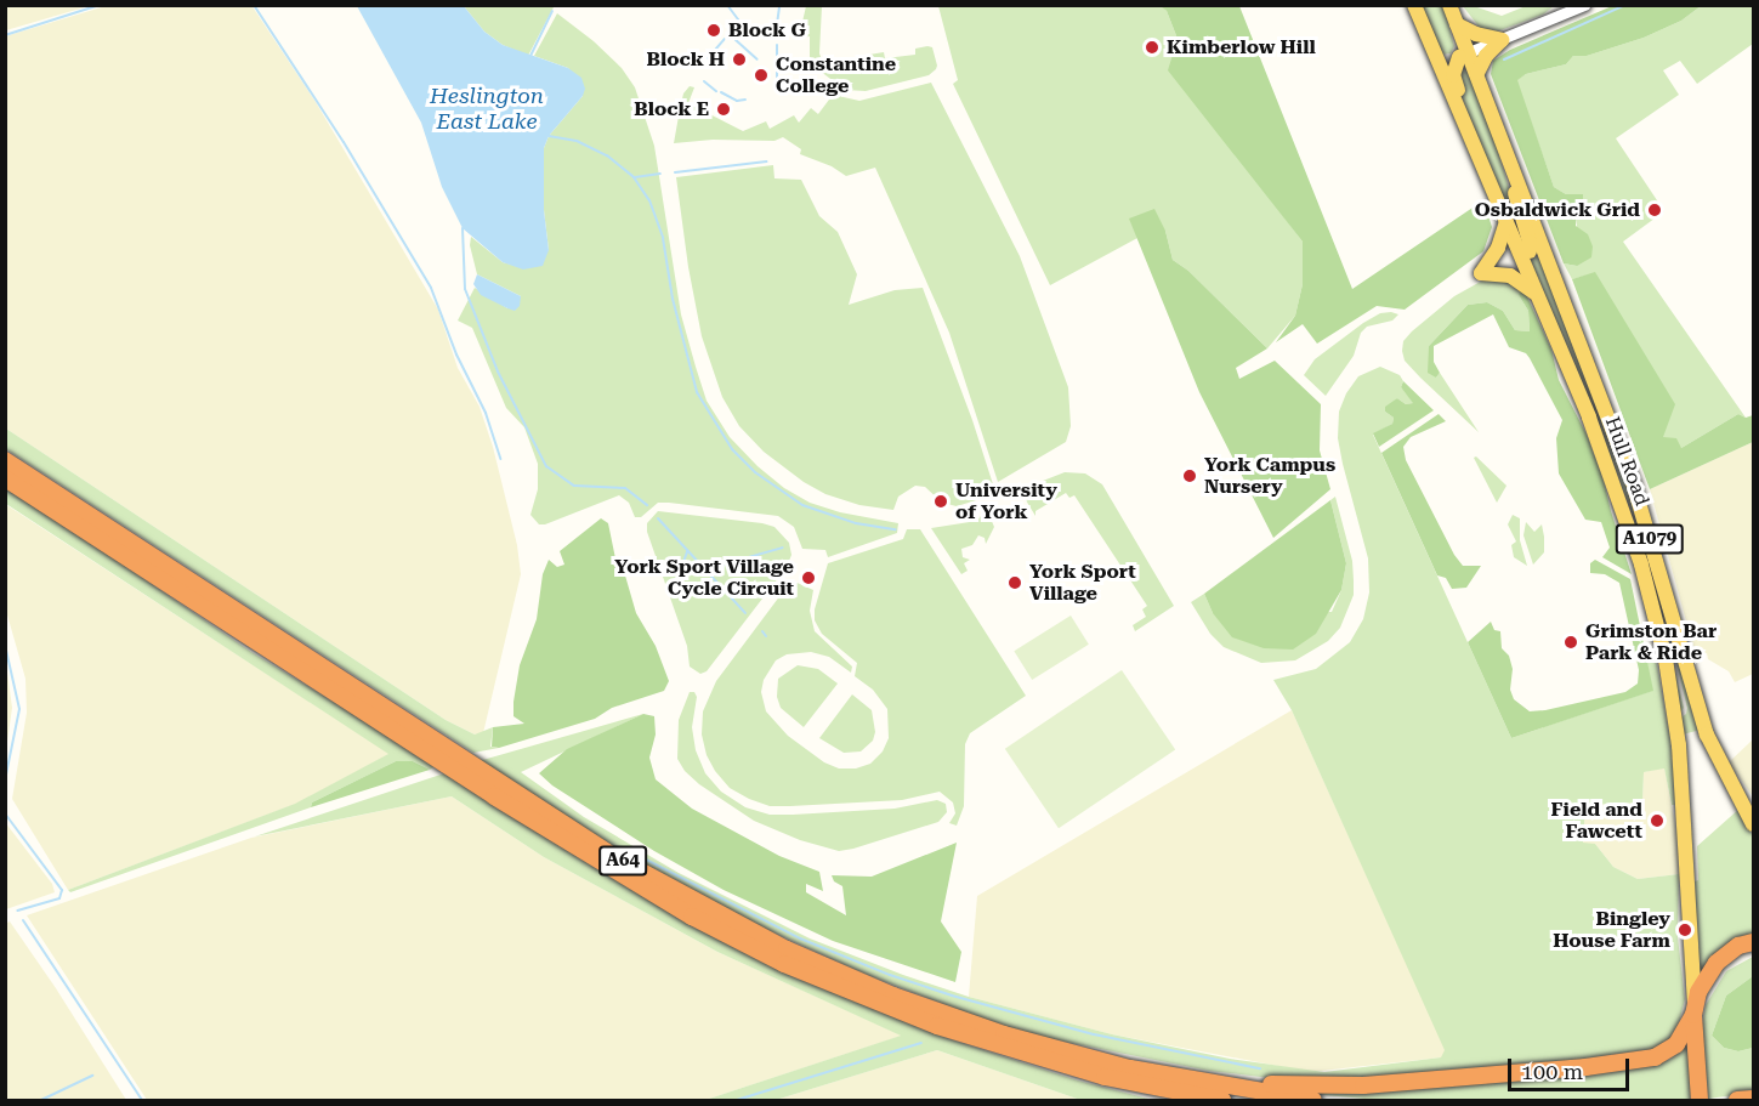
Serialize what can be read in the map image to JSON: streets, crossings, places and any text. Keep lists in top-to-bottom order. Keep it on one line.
{"streets":{"highway":["A64"],"main road":["Hull Road","A1079"]},"water":["Heslington East Lake"],"places":["Block G","Kimberlow Hill","Block H","Constantine College","Block E","Osbaldwick Grid","York Campus Nursery","University of York","York Sport Village Cycle Circuit","York Sport Village","Grimston Bar Park & Ride","Field and Fawcett","Bingley House Farm"],"scale_bar":"100 m"}
